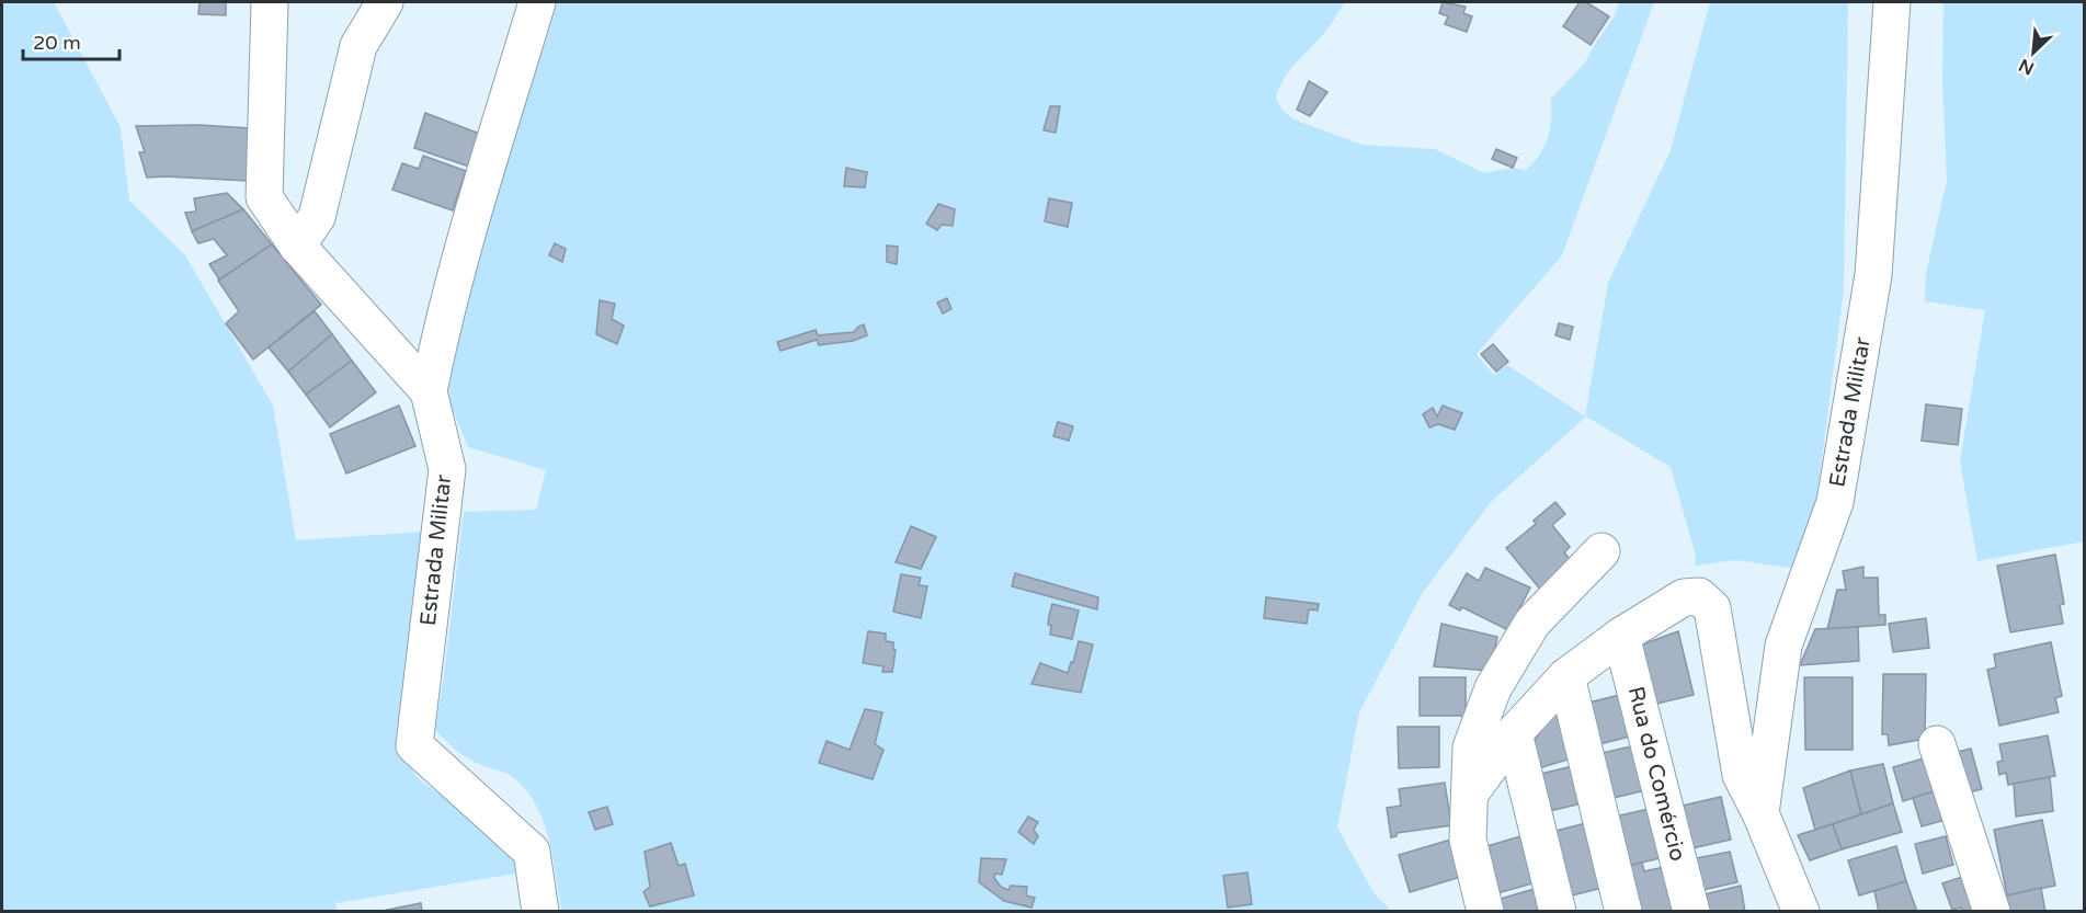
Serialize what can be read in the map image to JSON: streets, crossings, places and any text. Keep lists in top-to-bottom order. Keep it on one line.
{"streets":{"street":["Estrada Militar","Rua do Comércio"]},"scale_bar":"20 m","north":"bottom left"}
